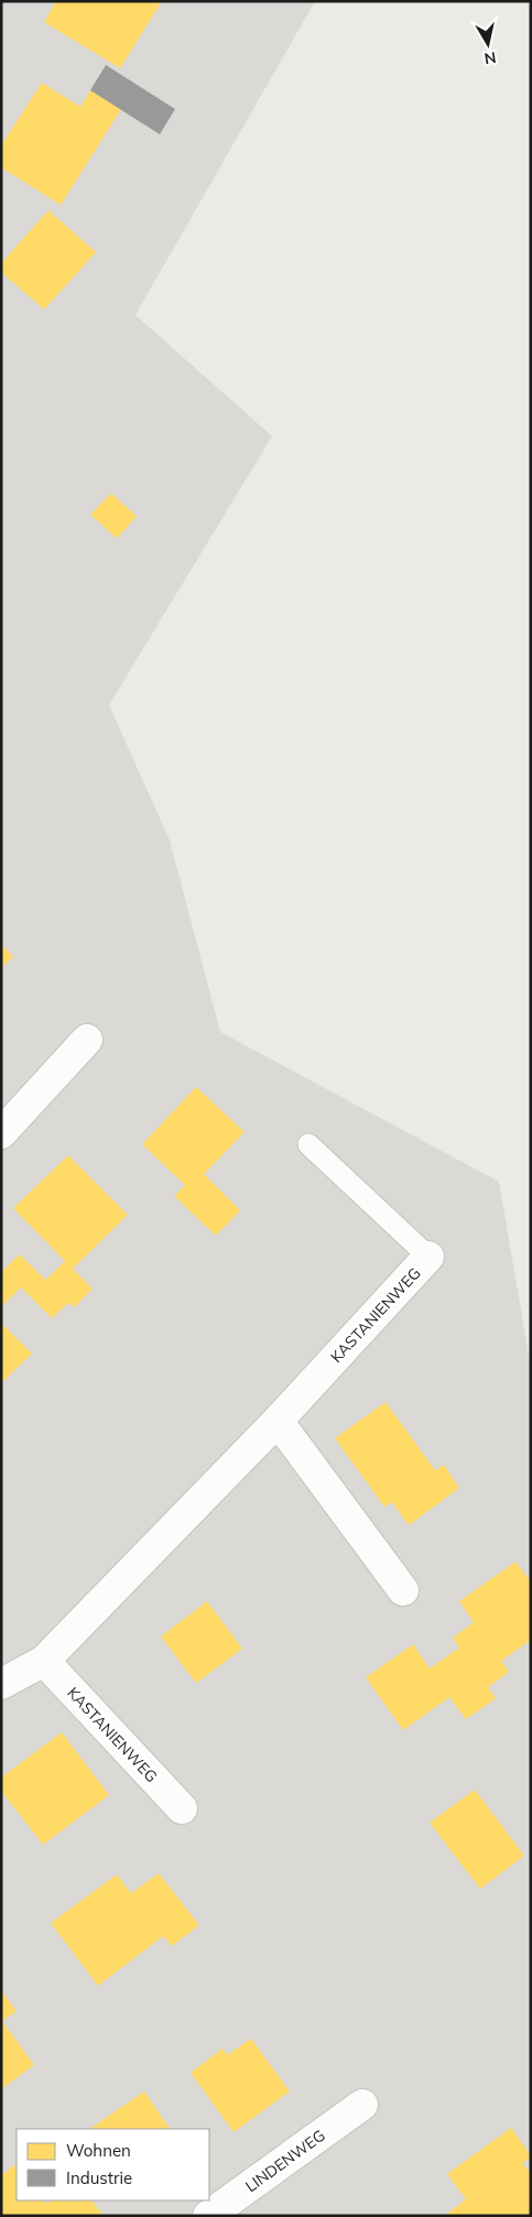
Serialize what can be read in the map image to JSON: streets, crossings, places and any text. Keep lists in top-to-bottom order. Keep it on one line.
{"streets":{"street":["KASTANIENWEG","LINDENWEG"]},"legend":["Wohnen","Industrie"],"north":"bottom"}
